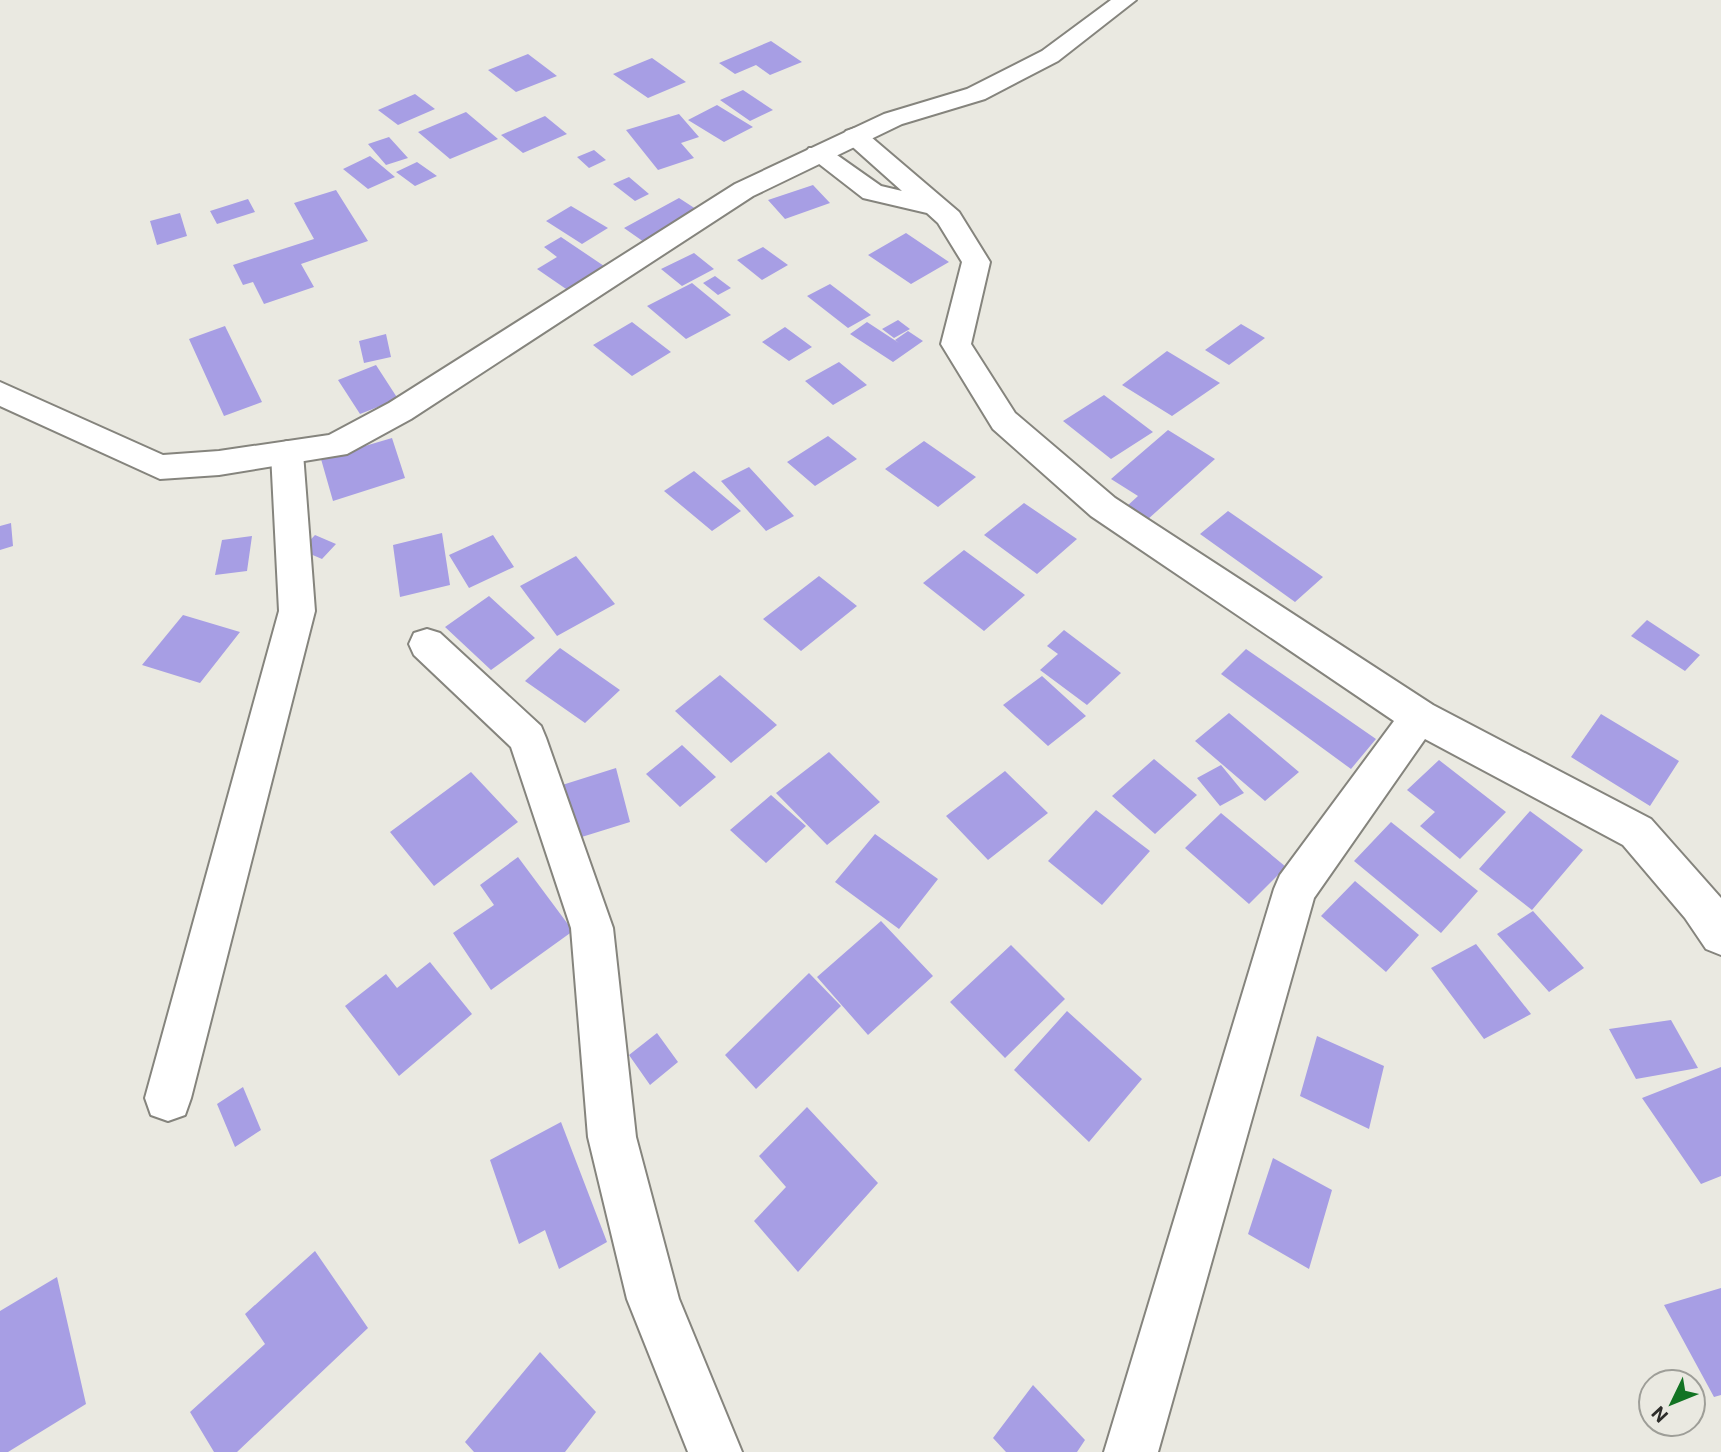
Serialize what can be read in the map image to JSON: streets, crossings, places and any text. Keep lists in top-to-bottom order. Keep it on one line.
{"north":"bottom left"}
